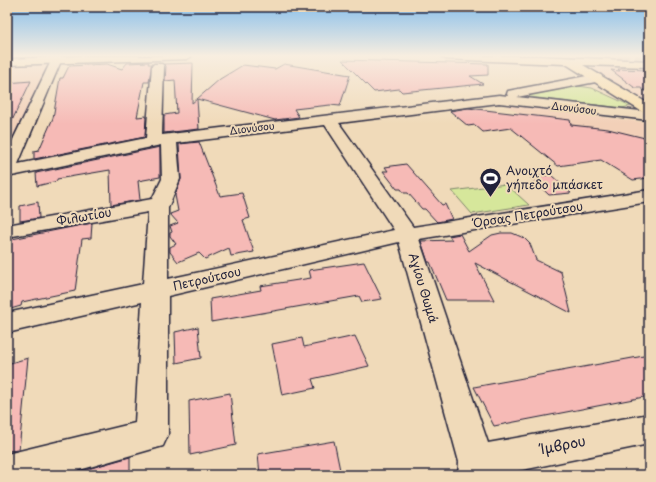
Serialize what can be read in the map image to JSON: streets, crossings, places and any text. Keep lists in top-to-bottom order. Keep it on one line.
{"streets":{"street":["Διονύσου","Όρσας Πετρούτσου","Φιλωτίου","Πετρούτσου","Αγίου Θωμά","Ίμβρου"]},"crossings":[["Διονύσου","Αγίου Θωμά"],["Όρσας Πετρούτσου","Πετρούτσου"],["Όρσας Πετρούτσου","Αγίου Θωμά"],["Πετρούτσου","Αγίου Θωμά"],["Αγίου Θωμά","Ίμβρου"]],"places":{"sports":["Ανοιχτό γήπεδο μπάσκετ"]}}
